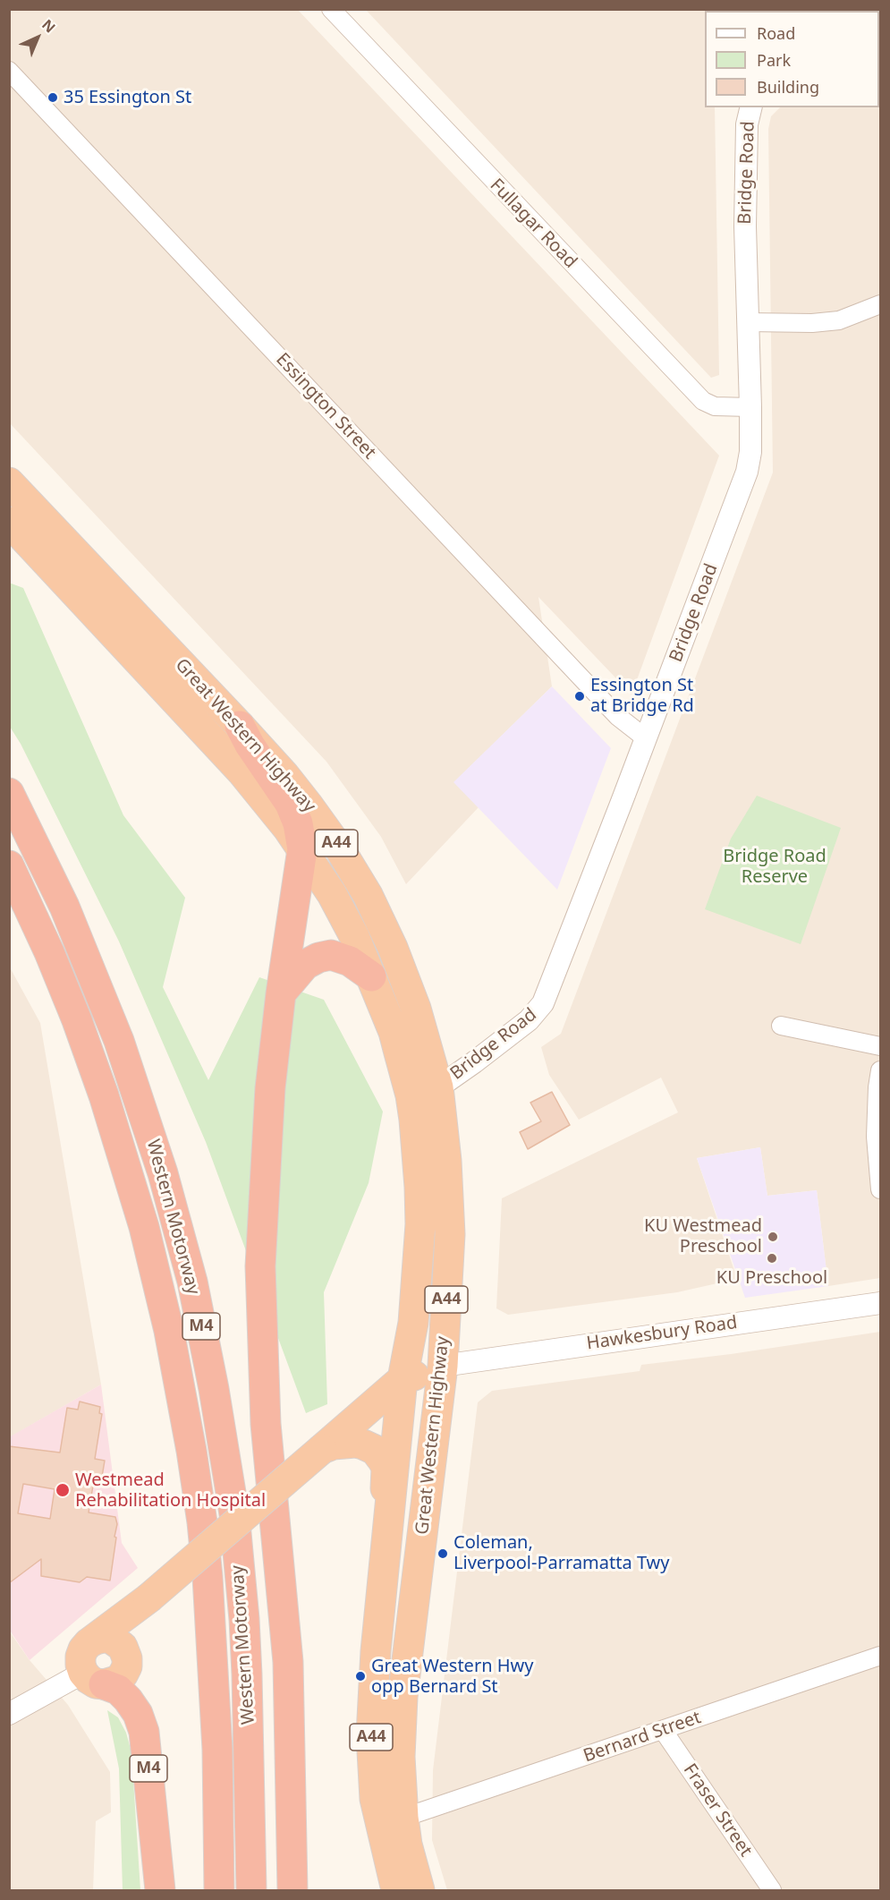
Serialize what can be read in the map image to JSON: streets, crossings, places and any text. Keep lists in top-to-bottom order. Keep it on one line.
{"streets":{"highway":["Great Western Highway","A44","Western Motorway","M4"],"street":["Bridge Road","Fullagar Road","Essington Street","Hawkesbury Road","Bernard Street","Fraser Street"]},"crossings":[["Bridge Road","Fullagar Road"],["Bridge Road","Essington Street"],["Bridge Road","Great Western Highway"],["Great Western Highway","Hawkesbury Road"],["Great Western Highway","Bernard Street"],["Bernard Street","Fraser Street"]],"parks":["Bridge Road Reserve"],"places":["35 Essington St","Essington St at Bridge Rd","KU Westmead Preschool","KU Preschool","Westmead Rehabilitation Hospital","Coleman, Liverpool-Parramatta Twy","Great Western Hwy opp Bernard St"],"legend":["Road","Park","Building"],"north":"top right"}
